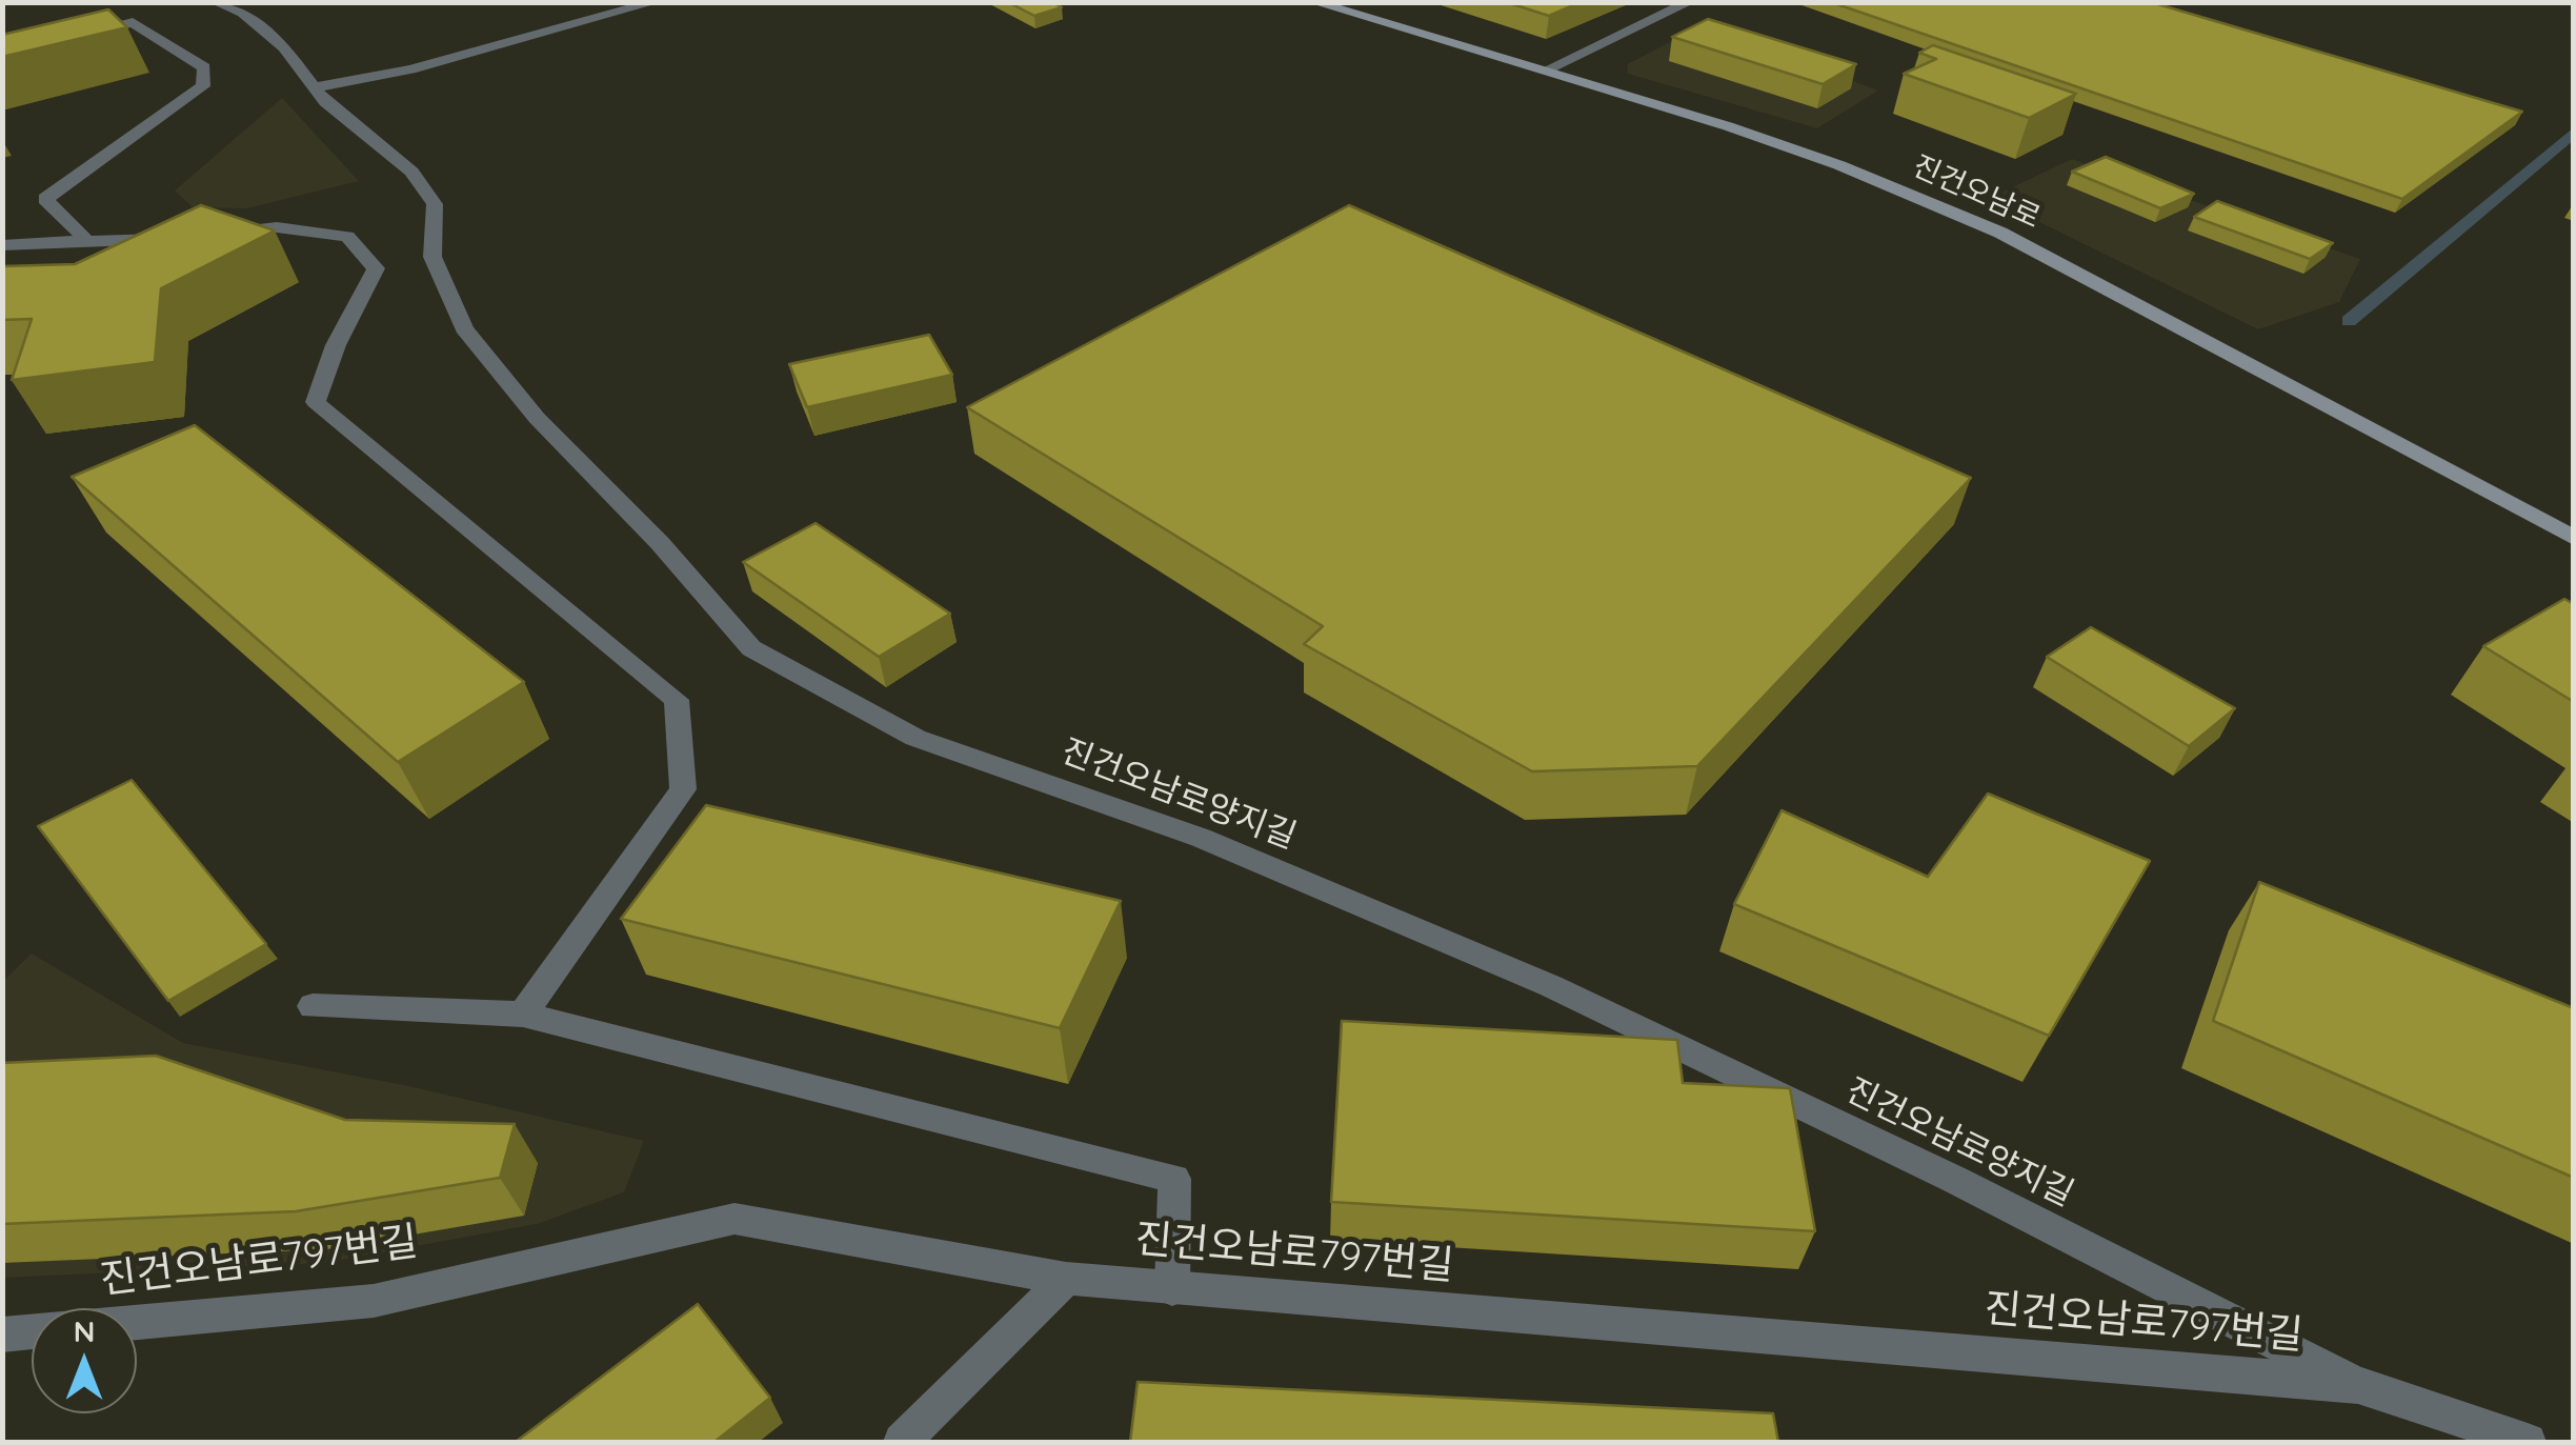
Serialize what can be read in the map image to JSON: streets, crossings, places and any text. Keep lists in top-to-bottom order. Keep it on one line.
{"streets":{"main road":["진건오남로"],"street":["진건오남로양지길","진건오남로797번길"]},"crossings":[["진건오남로양지길","진건오남로797번길"]],"north":"top"}
